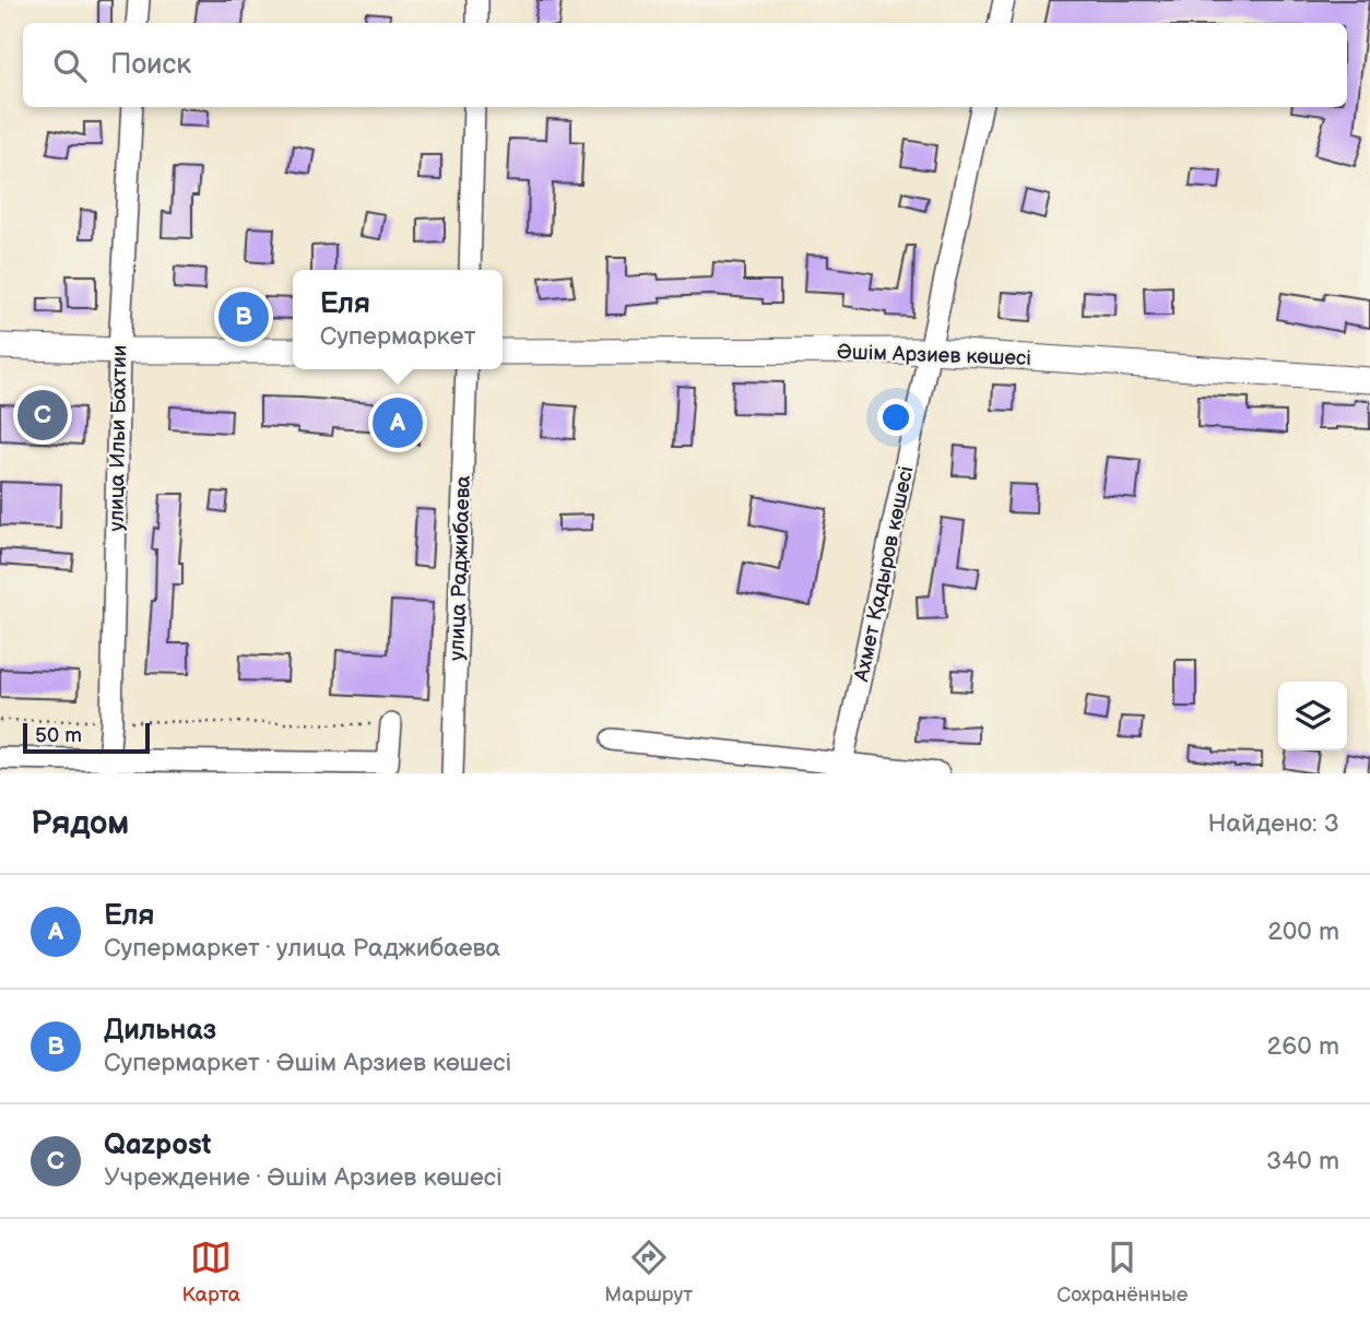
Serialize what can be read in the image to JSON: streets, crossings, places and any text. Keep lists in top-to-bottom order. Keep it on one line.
{"streets":{"street":["Әшім Арзиев көшесі","улица Ильи Бахтии","улица Раджибаева","Ахмет Қадыров көшесі"]},"crossings":[["Әшім Арзиев көшесі","Ахмет Қадыров көшесі"]],"scale_bar":"50 m","page":{"search":"Поиск","popup":["Еля","Супермаркет"],"pins":["B","C","A"],"scale":"50 m","heading":["Рядом","Найдено: 3"],"list":[{"mark":"A","name":"Еля","note":"Супермаркет · улица Раджибаева","value":"200 m"},{"mark":"B","name":"Дильназ","note":"Супермаркет · Әшім Арзиев көшесі","value":"260 m"},{"mark":"C","name":"Qazpost","note":"Учреждение · Әшім Арзиев көшесі","value":"340 m"}],"nav":["Карта","Маршрут","Сохранённые"]}}
